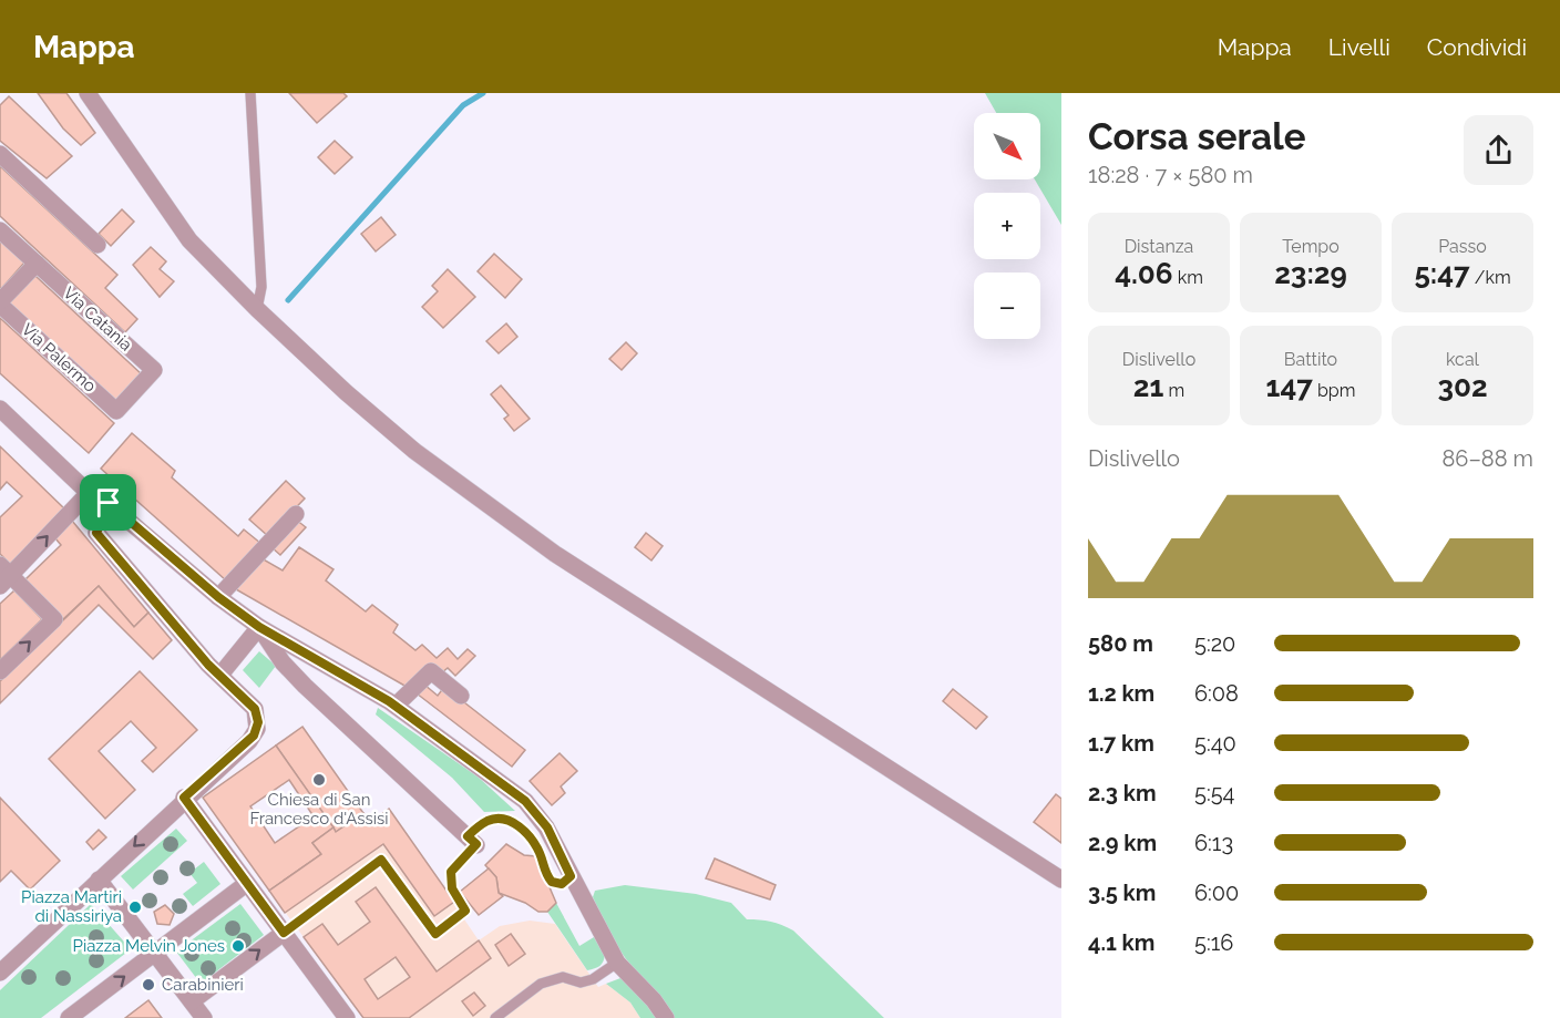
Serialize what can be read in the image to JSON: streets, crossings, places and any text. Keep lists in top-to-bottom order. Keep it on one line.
{"streets":{"street":["Via Catania","Via Palermo"]},"crossings":[["Via Catania","Via Palermo"]],"places":["Chiesa di San Francesco d'Assisi","Piazza Martiri di Nassiriya","Piazza Melvin Jones","Carabinieri"],"north":"bottom right","page":{"header":"Mappa","nav":["Mappa","Livelli","Condividi"],"heading":["Corsa serale","18:28 · 7 × 580 m"],"map_buttons":["+","−"],"stats":[["Distanza","4.06 km"],["Tempo","23:29"],["Passo","5:47 /km"],["Dislivello","21 m"],["Battito","147 bpm"],["kcal","302"]],"chart":["Dislivello","86–88 m"],"list":[{"name":"580 m","note":"5:20"},{"name":"1.2 km","note":"6:08"},{"name":"1.7 km","note":"5:40"},{"name":"2.3 km","note":"5:54"},{"name":"2.9 km","note":"6:13"},{"name":"3.5 km","note":"6:00"},{"name":"4.1 km","note":"5:16"}]}}
